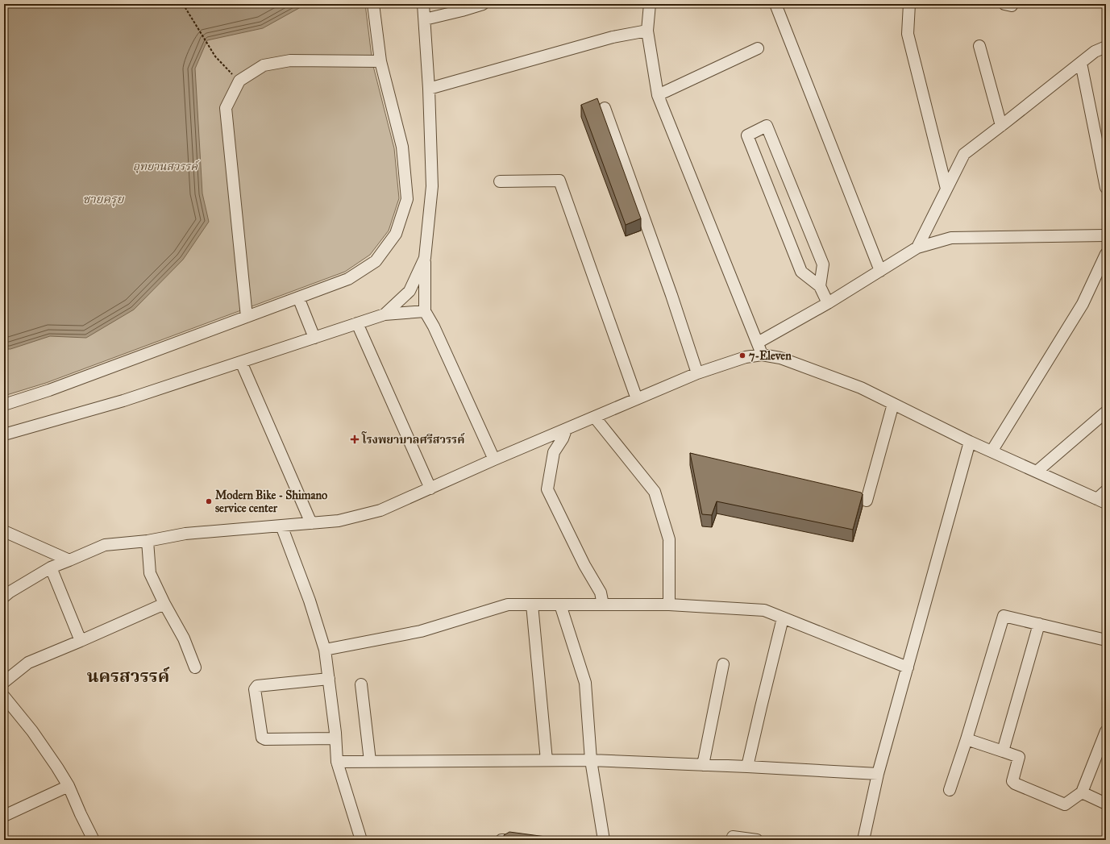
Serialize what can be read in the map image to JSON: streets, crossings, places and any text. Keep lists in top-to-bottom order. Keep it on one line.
{"districts":["นครสวรรค์"],"water":["ชายครุย"],"parks":["อุทยานสวรรค์"],"places":{"other":["7-Eleven","Modern Bike - Shimano service center"],"health":["โรงพยาบาลศรีสวรรค์"]}}
